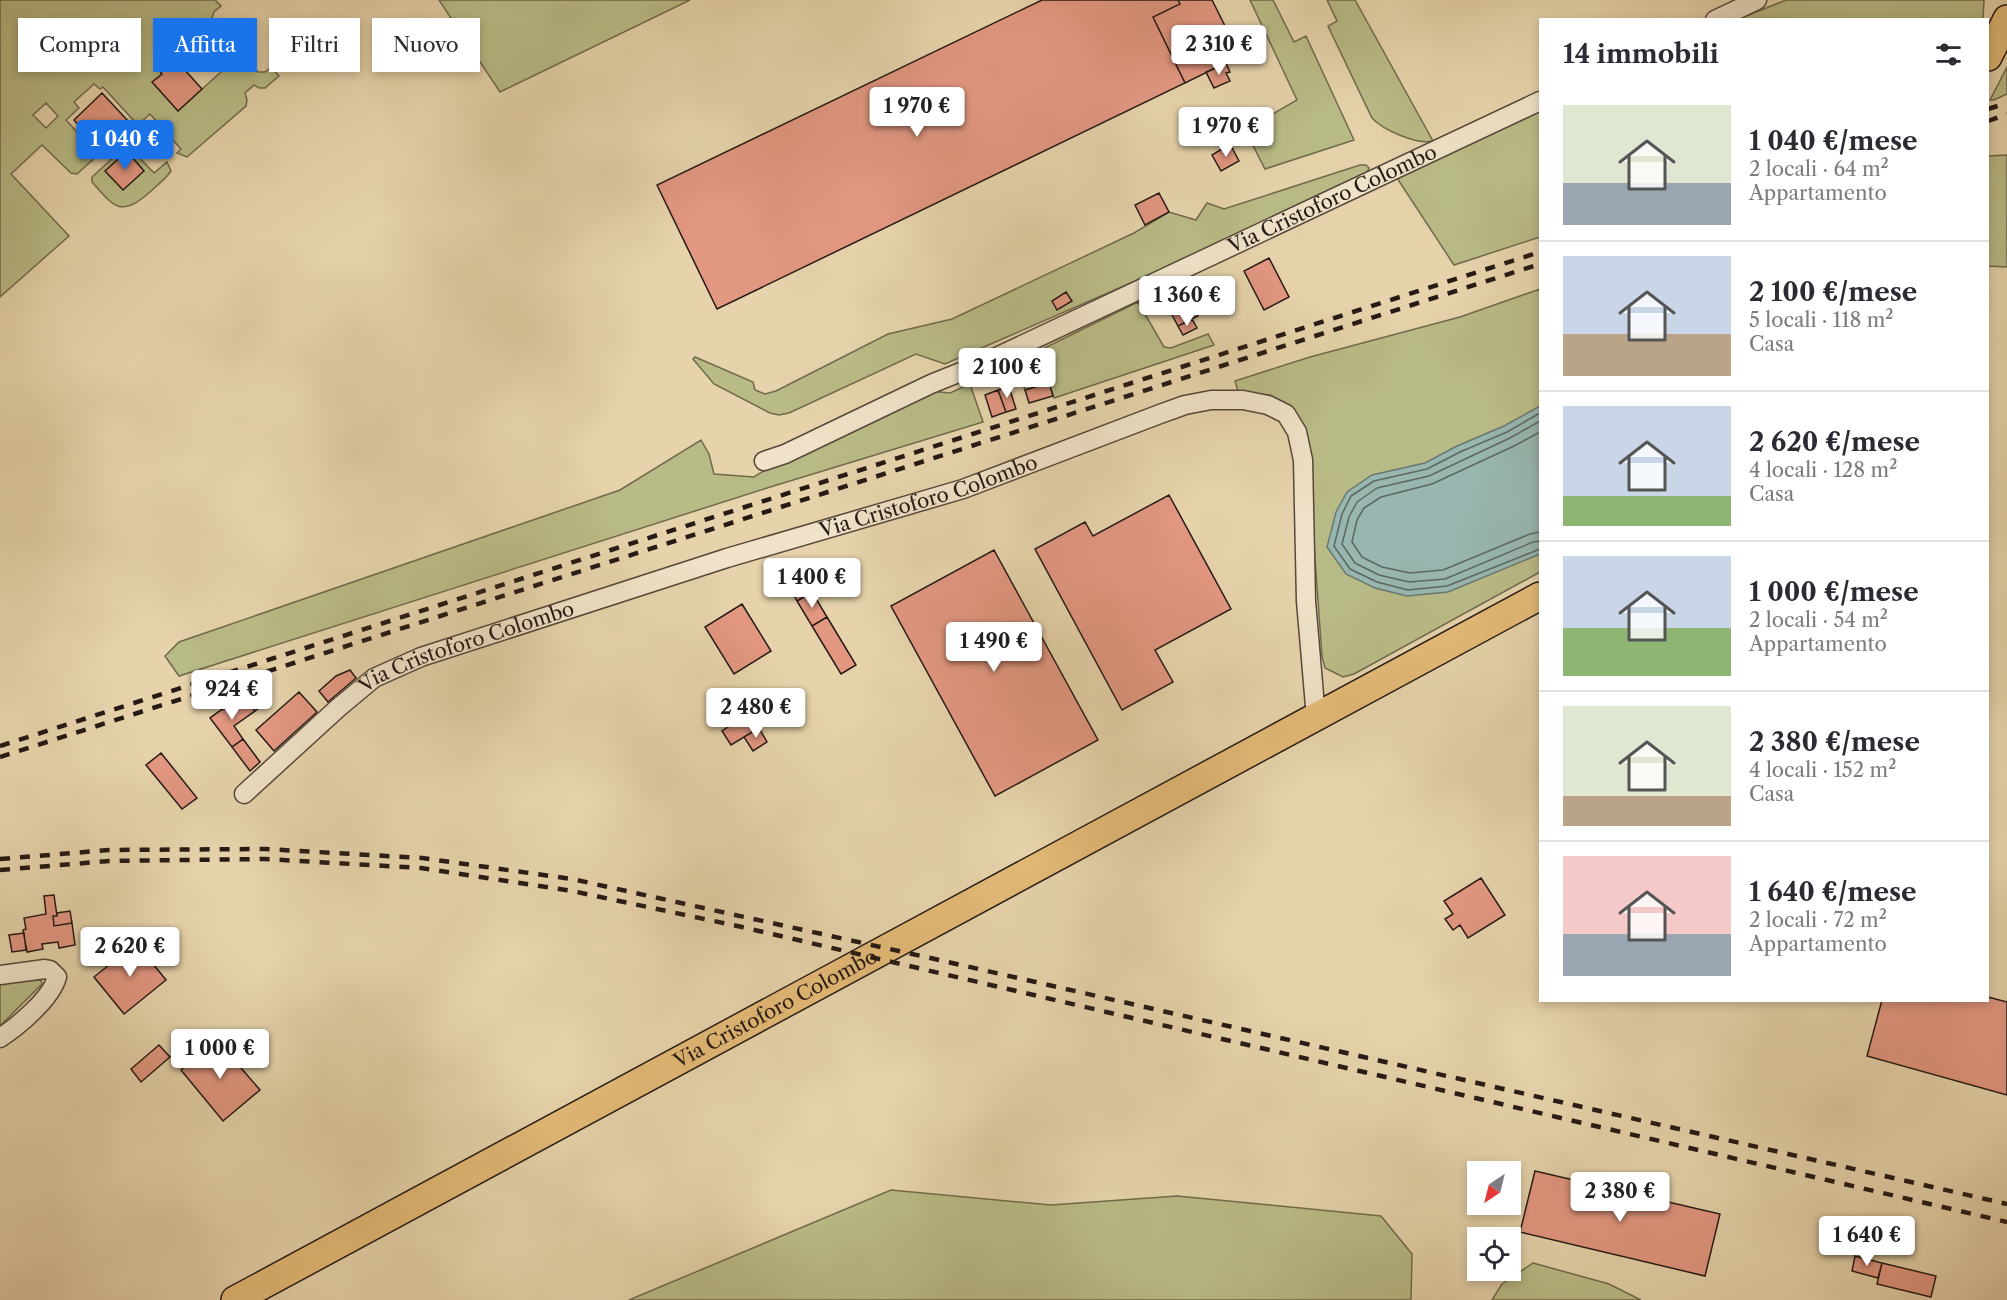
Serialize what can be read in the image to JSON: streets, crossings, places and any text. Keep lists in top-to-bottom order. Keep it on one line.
{"streets":{"main road":["Via Cristoforo Colombo"]},"north":"bottom left","page":{"chip":["Compra","Affitta","Filtri","Nuovo"],"heading":"14 immobili","price":["2 310 €","1 970 €","1 970 €","1 040 €","1 360 €","2 100 €","1 400 €","1 490 €","924 €","2 480 €","2 620 €","1 000 €","2 380 €","1 640 €"],"list":[{"name":"1 040 €/mese","note":"2 locali · 64 m² · Appartamento"},{"name":"2 100 €/mese","note":"5 locali · 118 m² · Casa"},{"name":"2 620 €/mese","note":"4 locali · 128 m² · Casa"},{"name":"1 000 €/mese","note":"2 locali · 54 m² · Appartamento"},{"name":"2 380 €/mese","note":"4 locali · 152 m² · Casa"},{"name":"1 640 €/mese","note":"2 locali · 72 m² · Appartamento"}]}}
